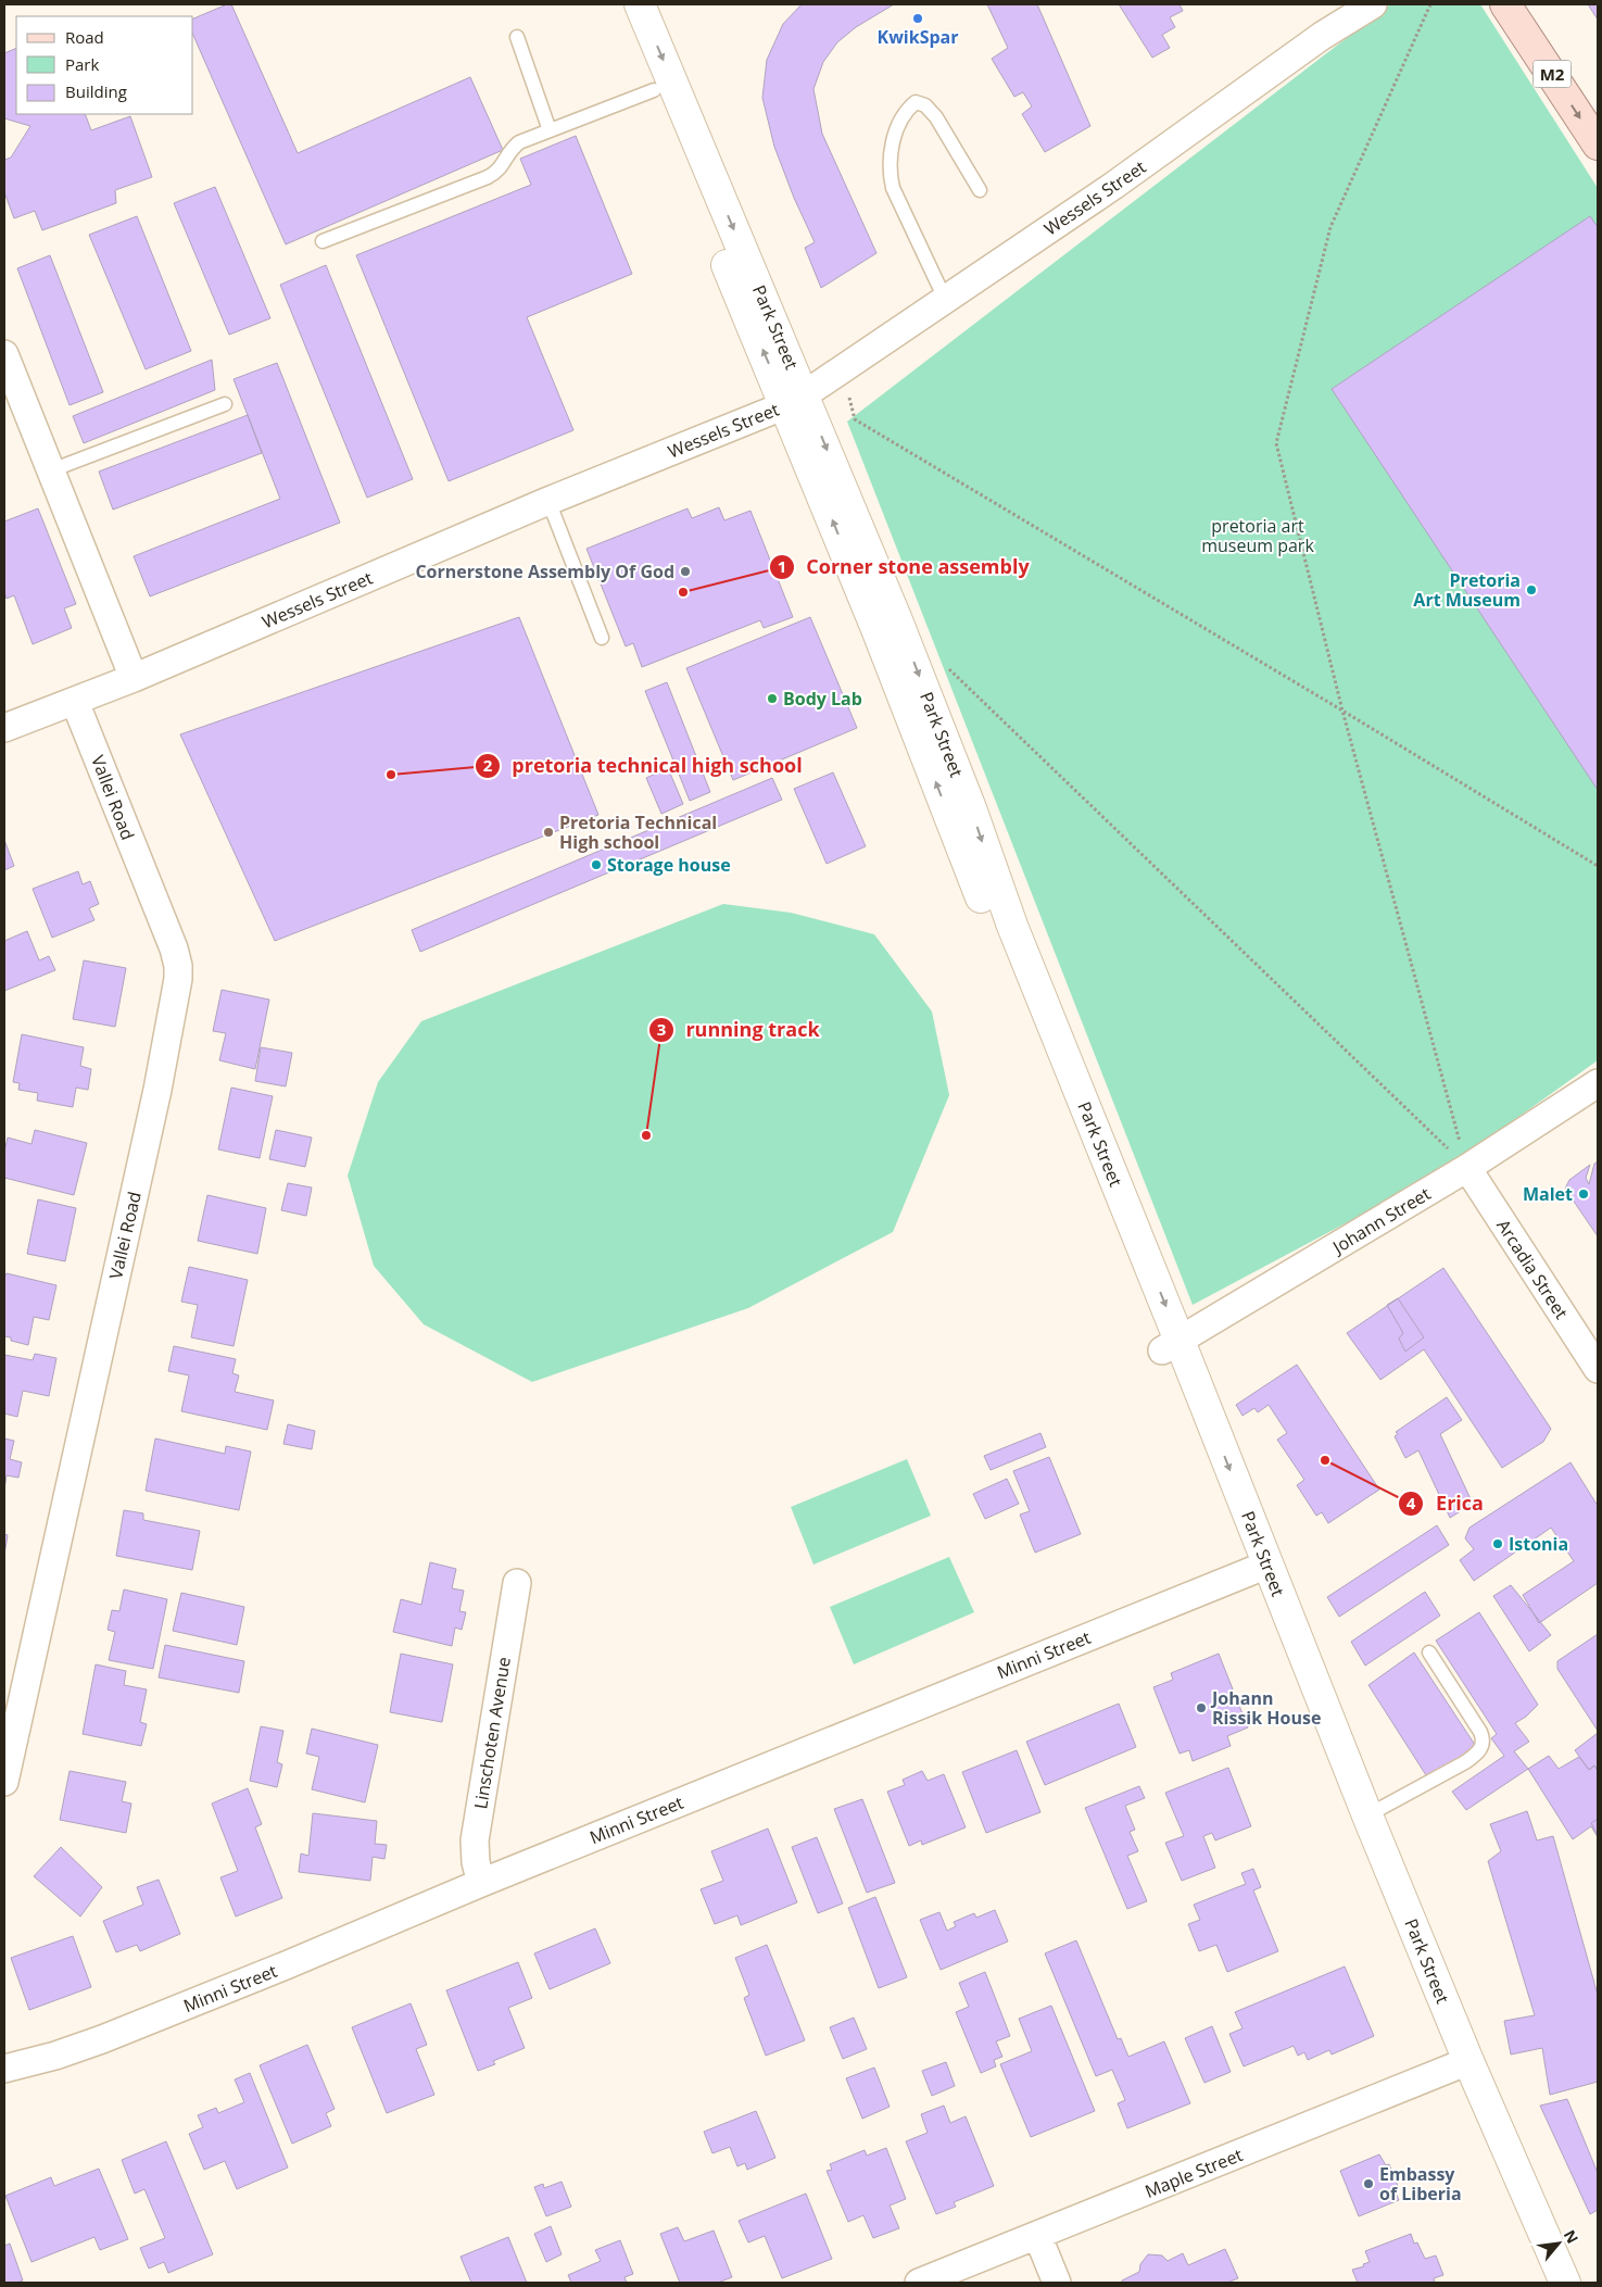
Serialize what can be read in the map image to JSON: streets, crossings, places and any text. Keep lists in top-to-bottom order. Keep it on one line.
{"streets":{"main road":["M2"],"street":["Wessels Street","Park Street","Vallei Road","Johann Street","Arcadia Street","Minni Street","Linschoten Avenue","Maple Street"]},"crossings":[["Wessels Street","Park Street"],["Wessels Street","Vallei Road"],["Park Street","Johann Street"],["Park Street","Minni Street"],["Park Street","Maple Street"],["Johann Street","Arcadia Street"],["Minni Street","Linschoten Avenue"]],"parks":["pretoria art museum park"],"places":["KwikSpar","Cornerstone Assembly Of God","Pretoria Art Museum","Corner stone assembly","Body Lab","pretoria technical high school","Pretoria Technical High school","Storage house","running track","Malet","Erica","Istonia","Johann Rissik House","Embassy of Liberia"],"legend":["Road","Park","Building"],"north":"top right"}
